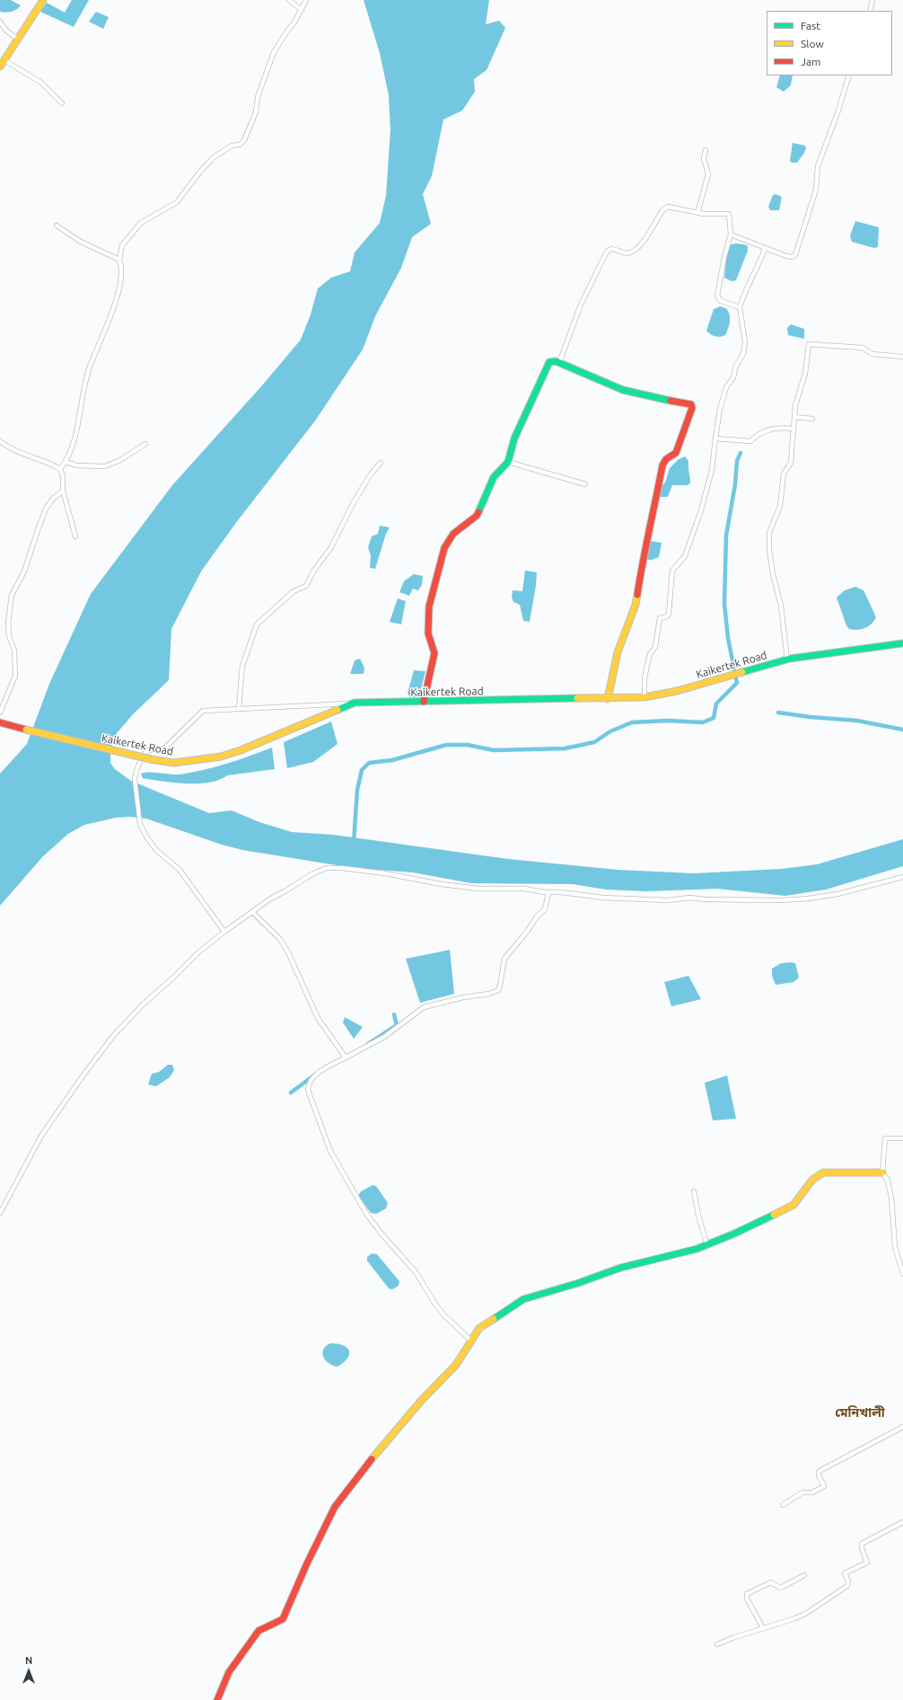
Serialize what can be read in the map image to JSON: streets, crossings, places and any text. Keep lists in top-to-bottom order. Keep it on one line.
{"streets":{"street":["Kaikertek Road"]},"districts":["মেনিখালী"],"legend":["Fast","Slow","Jam"],"north":"top"}
